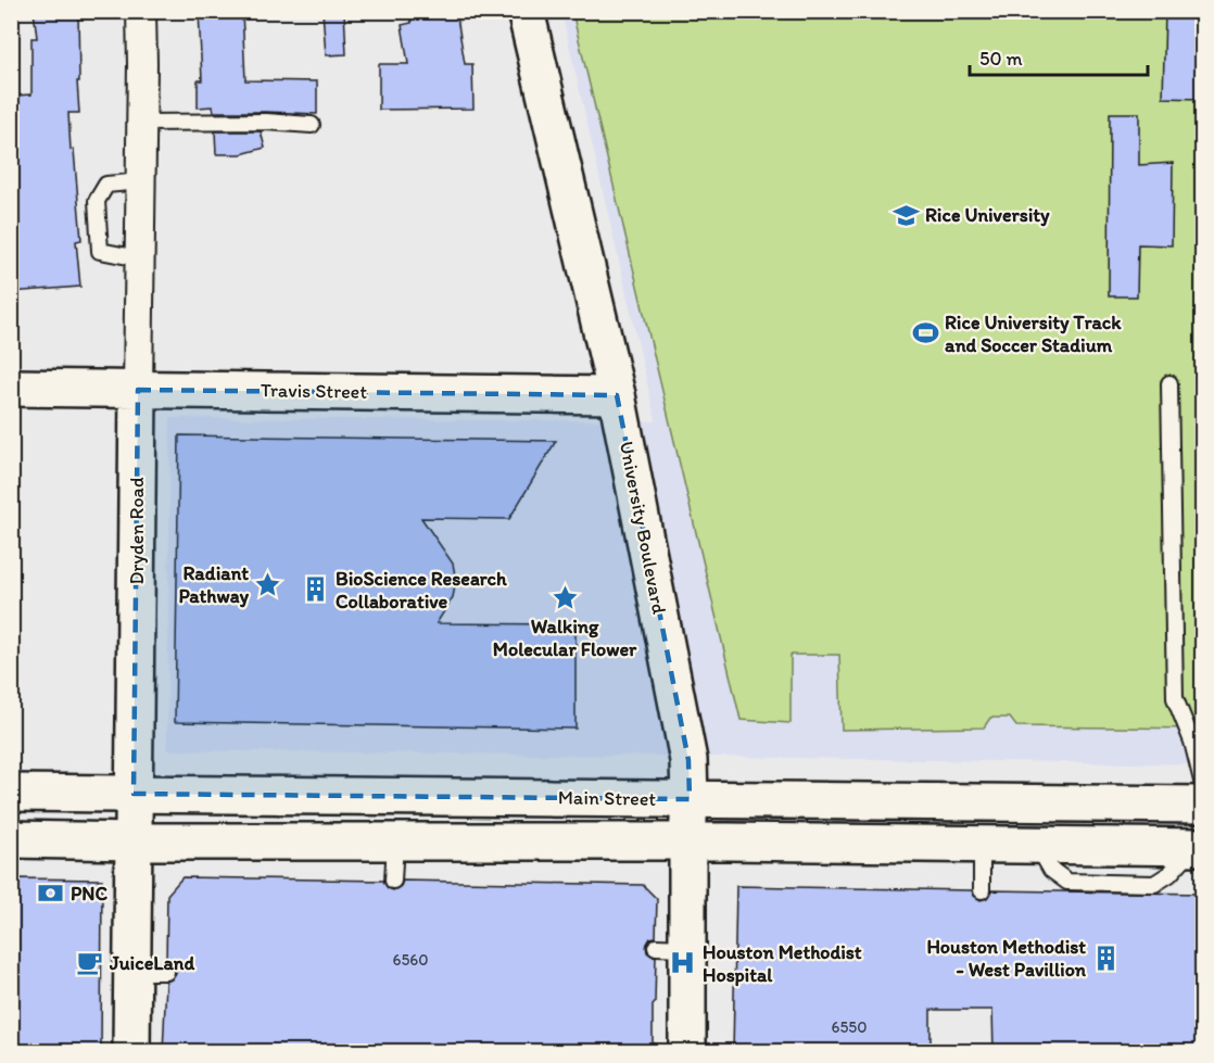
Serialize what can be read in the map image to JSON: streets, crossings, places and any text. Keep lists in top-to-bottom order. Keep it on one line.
{"streets":{"main road":["Travis Street","University Boulevard","Dryden Road","Main Street"]},"crossings":[["Travis Street","University Boulevard"],["Travis Street","Dryden Road"],["University Boulevard","Main Street"],["Dryden Road","Main Street"]],"places":{"school or university":["Rice University"],"sports":["Rice University Track and Soccer Stadium"],"place":["Radiant Pathway","Walking Molecular Flower"],"building":["BioScience Research Collaborative","Houston Methodist - West Pavillion"],"bank":["PNC"],"cafe":["JuiceLand"],"hospital":["Houston Methodist Hospital"]},"house_numbers":["6560","6550"],"scale_bar":"50 m"}
